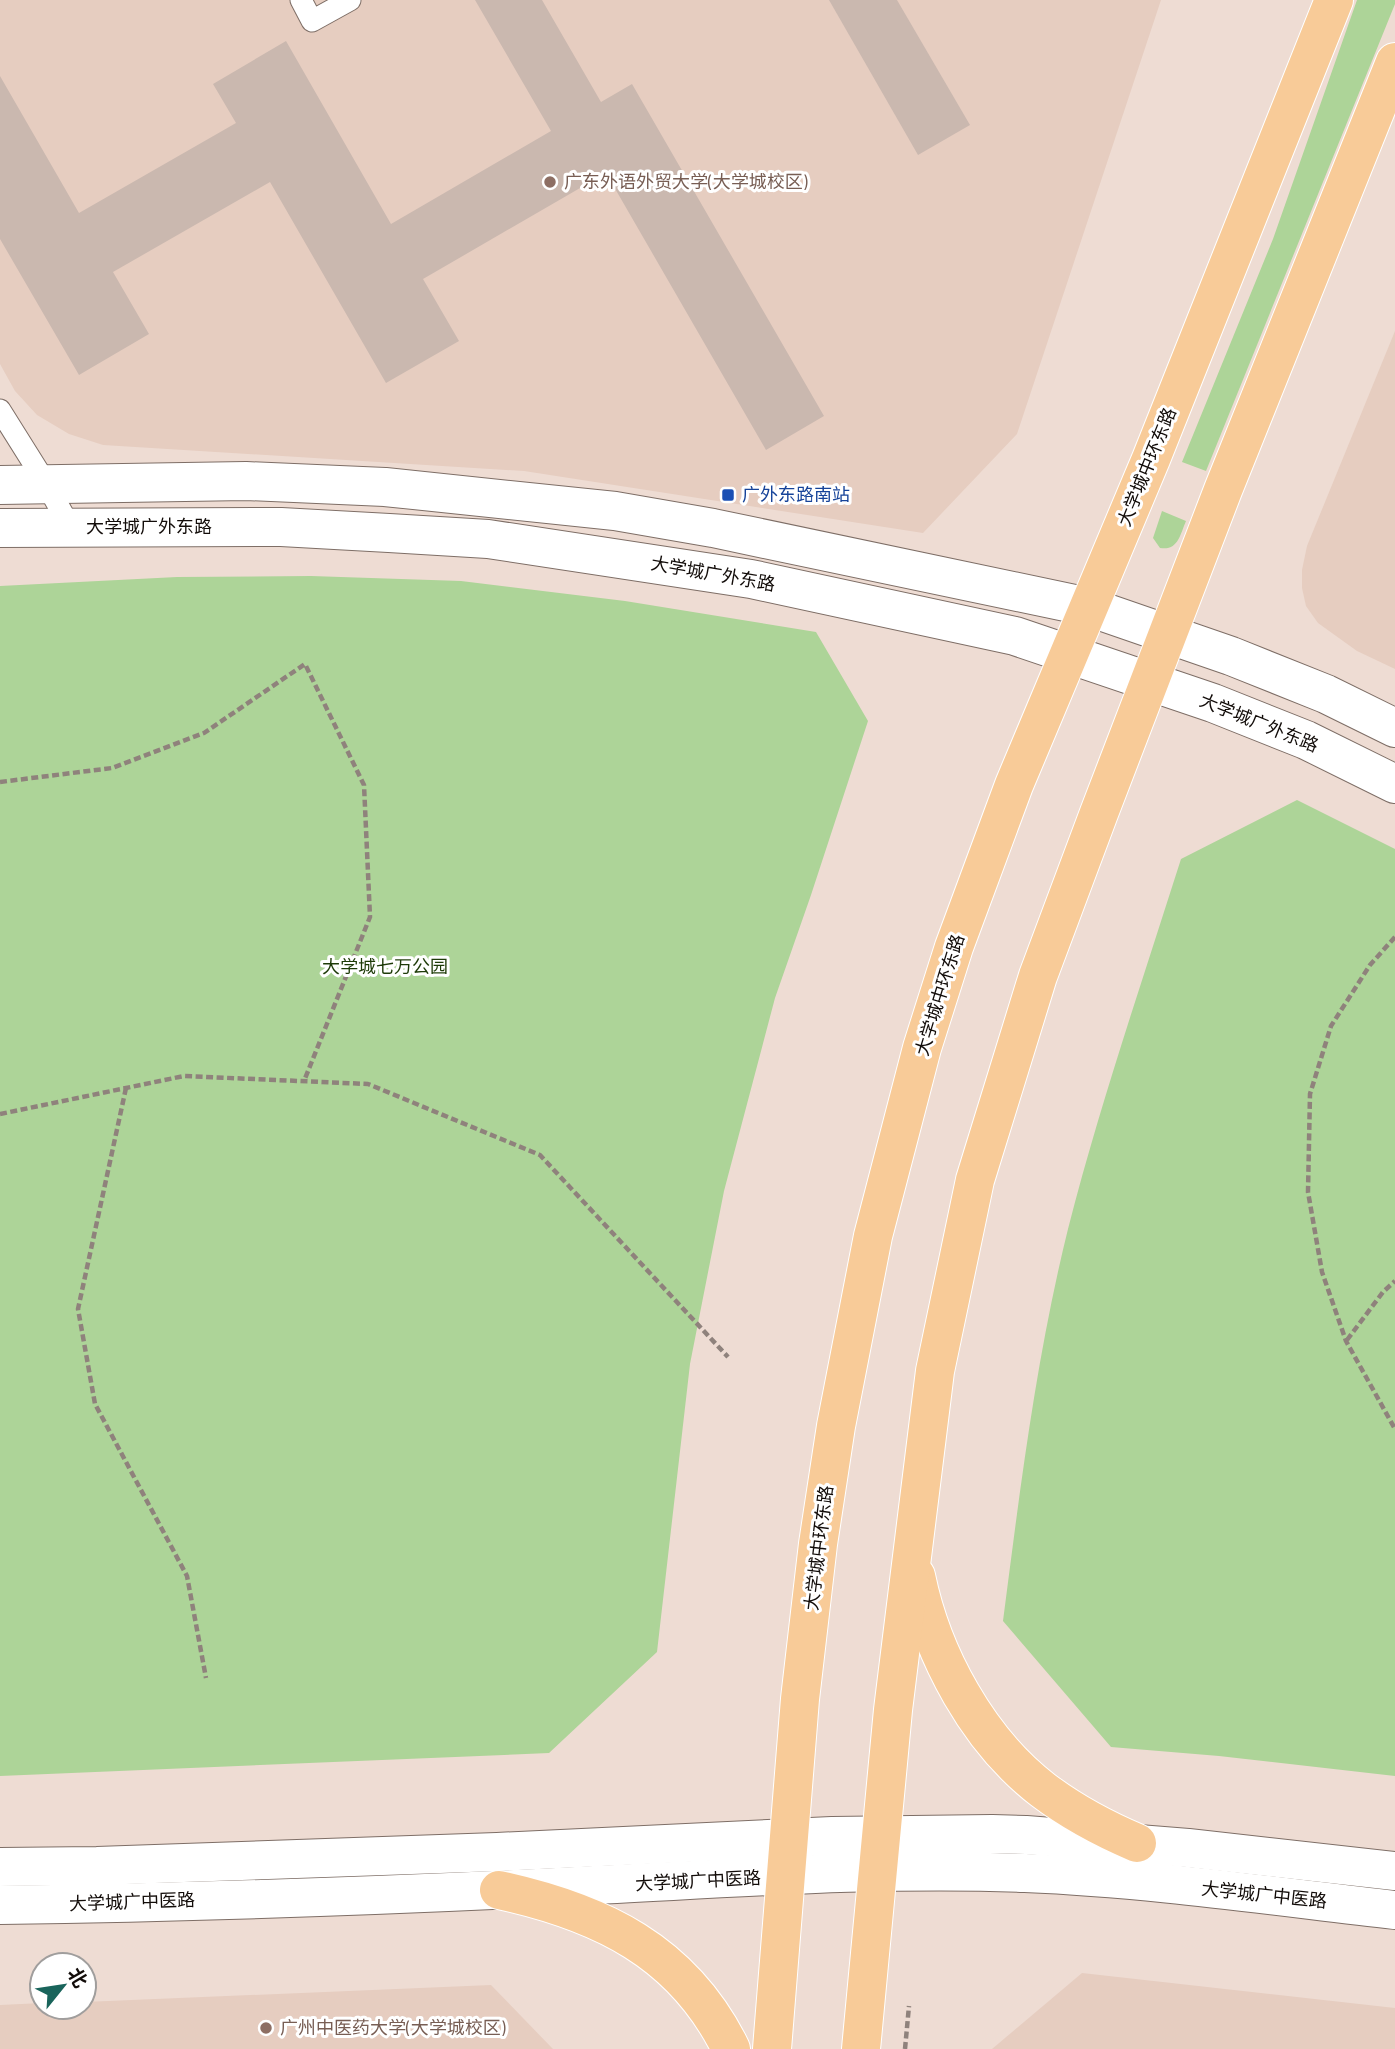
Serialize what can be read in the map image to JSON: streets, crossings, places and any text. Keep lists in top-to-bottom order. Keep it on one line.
{"streets":{"main road":["大学城中环东路"],"street":["大学城广外东路","大学城广中医路"]},"crossings":[["大学城中环东路","大学城广外东路"],["大学城中环东路","大学城广中医路"]],"parks":["大学城七万公园"],"places":{"other":["广东外语外贸大学(大学城校区)","广州中医药大学(大学城校区)"],"transit":["广外东路南站"]},"north":"top right"}
